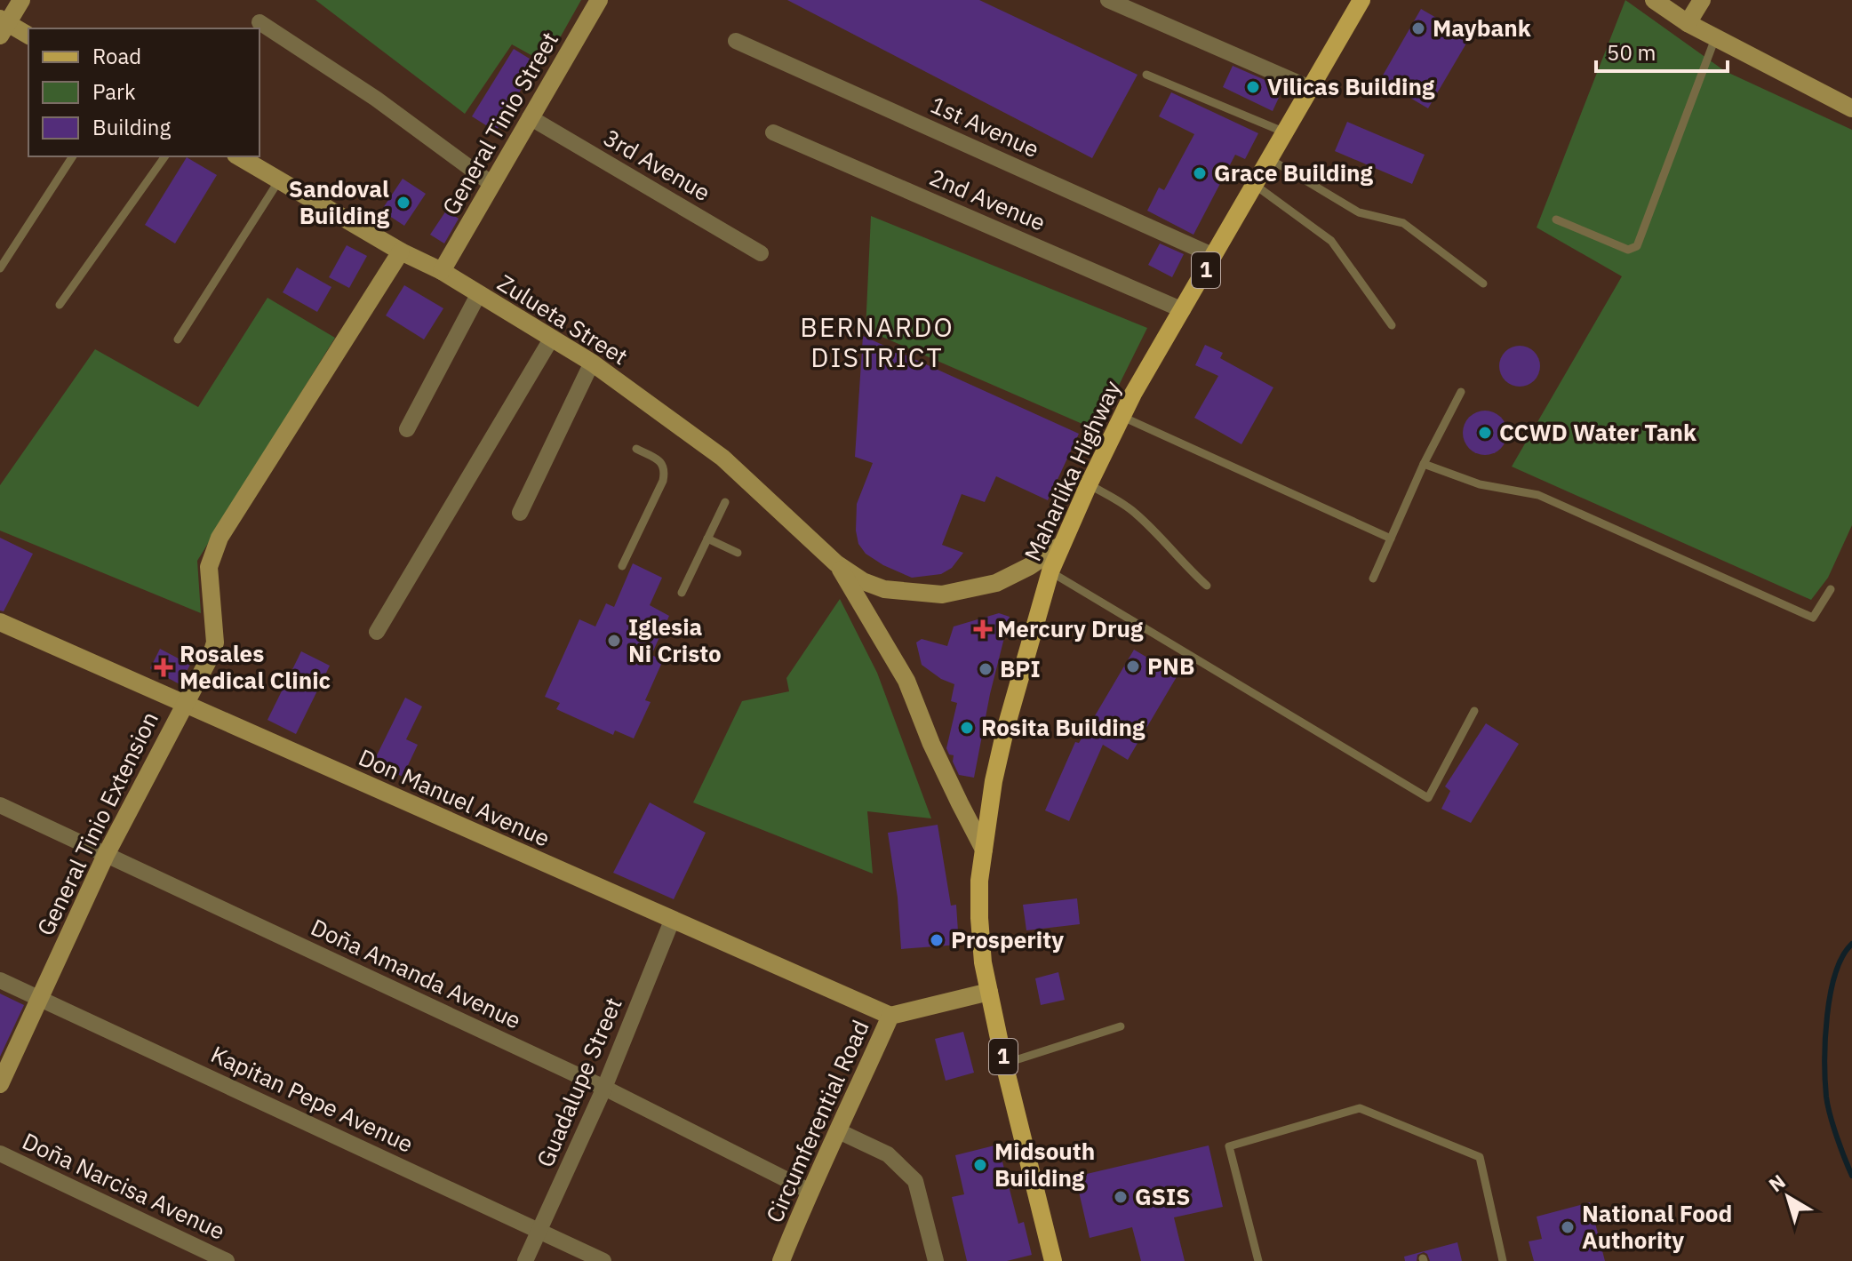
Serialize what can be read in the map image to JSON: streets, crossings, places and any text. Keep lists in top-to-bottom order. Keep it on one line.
{"streets":{"main road":["1","Maharlika Highway"],"street":["General Tinio Street","1st Avenue","3rd Avenue","2nd Avenue","Zulueta Street","Don Manuel Avenue","General Tinio Extension","Doña Amanda Avenue","Guadalupe Street","Kapitan Pepe Avenue","Circumferential Road","Doña Narcisa Avenue"]},"crossings":[["General Tinio Street","3rd Avenue"],["General Tinio Street","Zulueta Street"],["1st Avenue","Maharlika Highway"],["2nd Avenue","Maharlika Highway"],["Zulueta Street","Maharlika Highway"],["Zulueta Street","General Tinio Extension"],["Maharlika Highway","Circumferential Road"],["Don Manuel Avenue","General Tinio Extension"],["Don Manuel Avenue","Guadalupe Street"],["Don Manuel Avenue","Circumferential Road"],["General Tinio Extension","Doña Amanda Avenue"],["General Tinio Extension","Kapitan Pepe Avenue"],["Doña Amanda Avenue","Guadalupe Street"],["Doña Amanda Avenue","Circumferential Road"],["Guadalupe Street","Kapitan Pepe Avenue"]],"districts":["BERNARDO DISTRICT"],"places":{"other":["Maybank","Vilicas Building","Grace Building","Sandoval Building","CCWD Water Tank","Iglesia Ni Cristo","PNB","BPI","Rosita Building","Prosperity","Midsouth Building","GSIS","National Food Authority"],"health":["Mercury Drug","Rosales Medical Clinic"]},"legend":["Road","Park","Building"],"scale_bar":"50 m","north":"top left"}
